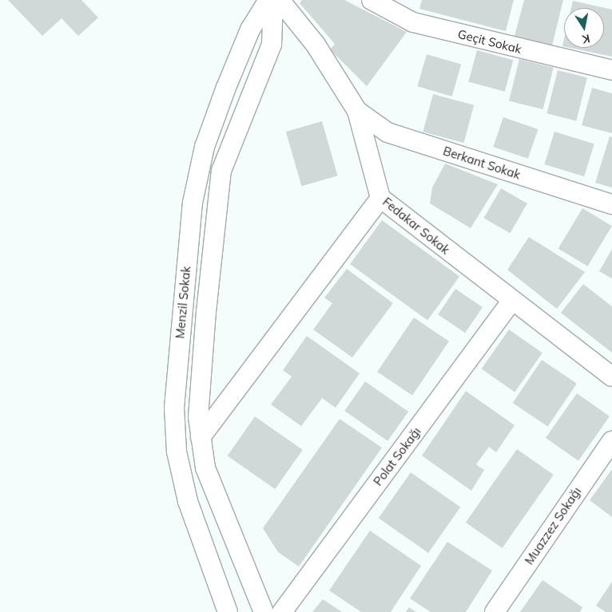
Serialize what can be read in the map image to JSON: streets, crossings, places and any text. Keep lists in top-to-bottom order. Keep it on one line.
{"streets":{"street":["Geçit Sokak","Berkant Sokak","Fedakar Sokak","Menzil Sokak","Polat Sokağı","Muazzez Sokağı"]},"crossings":[["Berkant Sokak","Fedakar Sokak"],["Fedakar Sokak","Polat Sokağı"]],"north":"bottom"}
